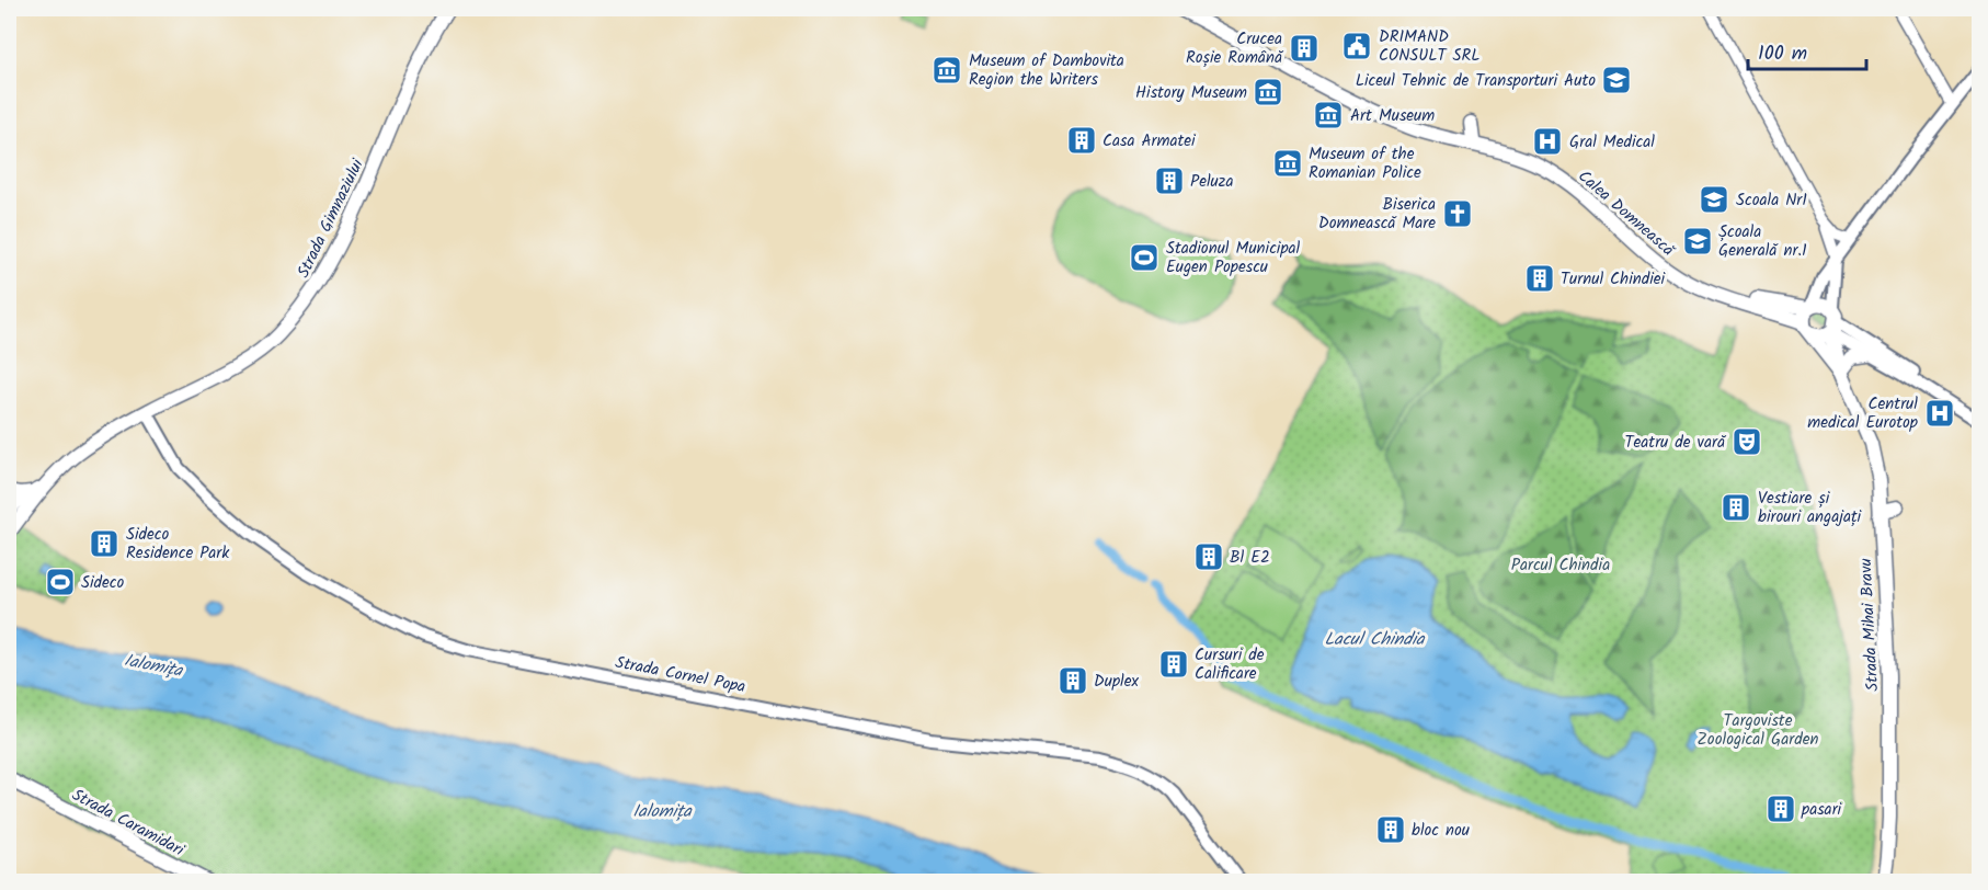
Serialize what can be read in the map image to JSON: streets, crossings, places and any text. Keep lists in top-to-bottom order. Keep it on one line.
{"streets":{"main road":["Calea Domnească","Strada Gimnaziului","Strada Mihai Bravu","Strada Cornel Popa","Strada Caramidari"]},"crossings":[["Strada Gimnaziului","Strada Cornel Popa"]],"water":["Lacul Chindia","Ialomița"],"parks":["Parcul Chindia","Targoviste Zoological Garden"],"places":{"public building":["DRIMAND CONSULT SRL"],"building":["Crucea Roșie Română","Casa Armatei","Peluza","Turnul Chindiei","Vestiare și birouri angajați","Sideco Residence Park","Bl E2","Cursuri de Calificare","Duplex","pasari","bloc nou"],"museum":["Museum of Dambovita Region the Writers","History Museum","Art Museum","Museum of the Romanian Police"],"school or university":["Liceul Tehnic de Transporturi Auto","Scoala Nr1","Școala Generală nr.1"],"hospital":["Gral Medical","Centrul medical Eurotop"],"church":["Biserica Domnească Mare"],"sports":["Stadionul Municipal Eugen Popescu","Sideco"],"theatre":["Teatru de vară"]},"scale_bar":"100 m"}
